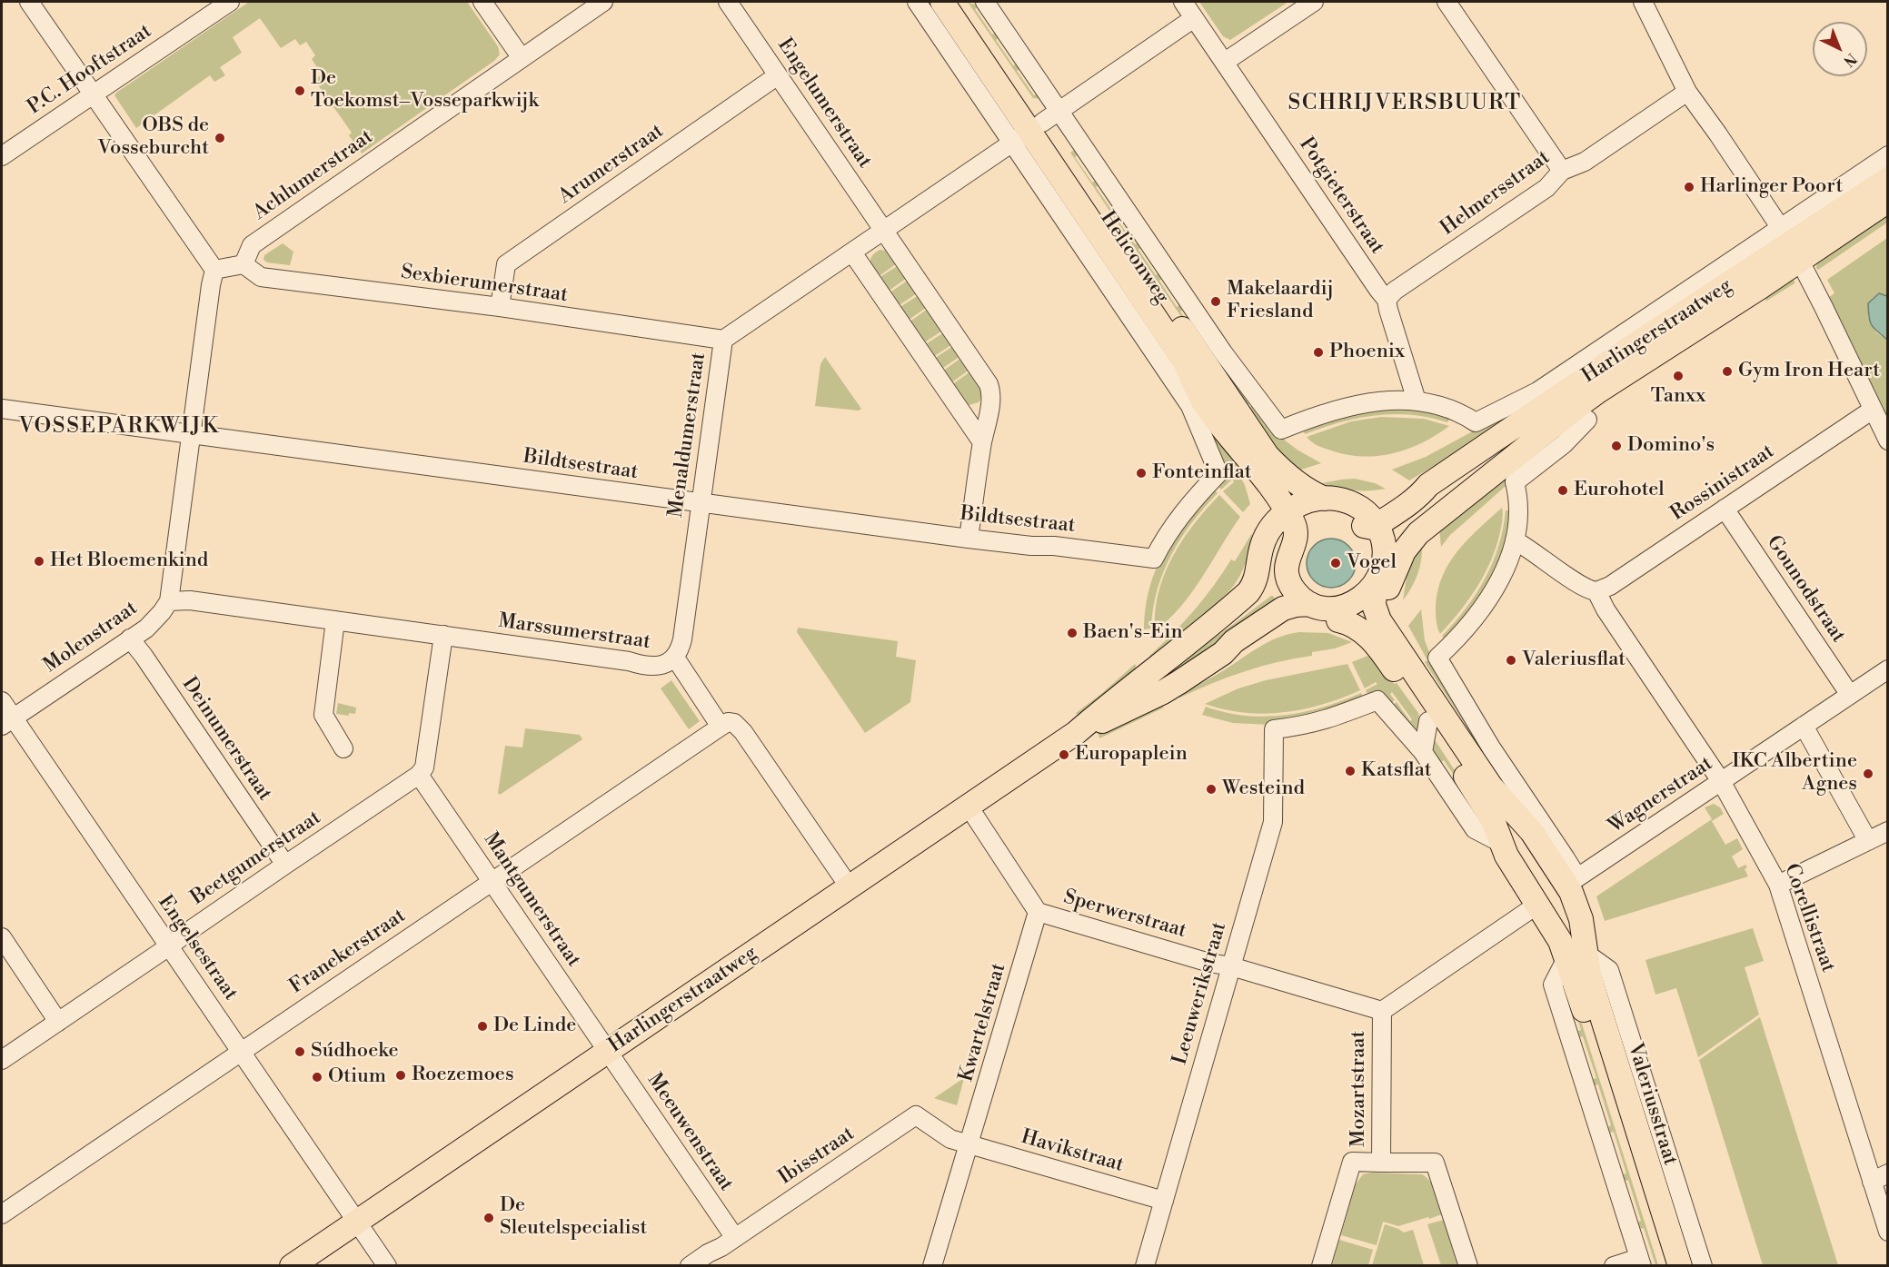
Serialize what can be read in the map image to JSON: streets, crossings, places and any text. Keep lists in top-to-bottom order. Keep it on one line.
{"streets":{"main road":["Heliconweg","Harlingerstraatweg","Valeriusstraat"],"street":["P.C. Hooftstraat","Engelumerstraat","Arumerstraat","Achlumerstraat","Helmersstraat","Potgieterstraat","Sexbierumerstraat","Menaldumerstraat","Bildtsestraat","Rossinistraat","Gounodstraat","Marssumerstraat","Molenstraat","Deinumerstraat","Wagnerstraat","Beetgumerstraat","Mantgumerstraat","Sperwerstraat","Corellistraat","Engelsestraat","Franekerstraat","Leeuwerikstraat","Kwartelstraat","Mozartstraat","Meeuwenstraat","Havikstraat","Ibisstraat"]},"crossings":[["Engelumerstraat","Arumerstraat"],["Engelumerstraat","Bildtsestraat"],["Arumerstraat","Sexbierumerstraat"],["Achlumerstraat","Sexbierumerstraat"],["Helmersstraat","Potgieterstraat"],["Potgieterstraat","Harlingerstraatweg"],["Heliconweg","Bildtsestraat"],["Sexbierumerstraat","Menaldumerstraat"],["Harlingerstraatweg","Mantgumerstraat"],["Harlingerstraatweg","Engelsestraat"],["Harlingerstraatweg","Valeriusstraat"],["Harlingerstraatweg","Meeuwenstraat"],["Menaldumerstraat","Bildtsestraat"],["Menaldumerstraat","Marssumerstraat"],["Rossinistraat","Gounodstraat"],["Rossinistraat","Corellistraat"],["Gounodstraat","Wagnerstraat"],["Marssumerstraat","Molenstraat"],["Marssumerstraat","Franekerstraat"],["Molenstraat","Deinumerstraat"],["Molenstraat","Engelsestraat"],["Deinumerstraat","Beetgumerstraat"],["Wagnerstraat","Corellistraat"],["Wagnerstraat","Valeriusstraat"],["Beetgumerstraat","Mantgumerstraat"],["Beetgumerstraat","Engelsestraat"],["Mantgumerstraat","Franekerstraat"],["Mantgumerstraat","Meeuwenstraat"],["Sperwerstraat","Leeuwerikstraat"],["Sperwerstraat","Kwartelstraat"],["Sperwerstraat","Mozartstraat"],["Engelsestraat","Franekerstraat"],["Leeuwerikstraat","Havikstraat"],["Kwartelstraat","Havikstraat"],["Kwartelstraat","Ibisstraat"],["Meeuwenstraat","Ibisstraat"],["Havikstraat","Ibisstraat"]],"districts":["SCHRIJVERSBUURT","VOSSEPARKWIJK"],"places":["De Toekomst–Vosseparkwijk","OBS de Vosseburcht","Harlinger Poort","Makelaardij Friesland","Phoenix","Gym Iron Heart","Tanxx","Domino's","Fonteinflat","Eurohotel","Het Bloemenkind","Vogel","Baen's-Ein","Valeriusflat","Europaplein","Katsflat","IKC Albertine Agnes","Westeind","De Linde","Súdhoeke","Roezemoes","Otium","De Sleutelspecialist"],"north":"bottom right"}
